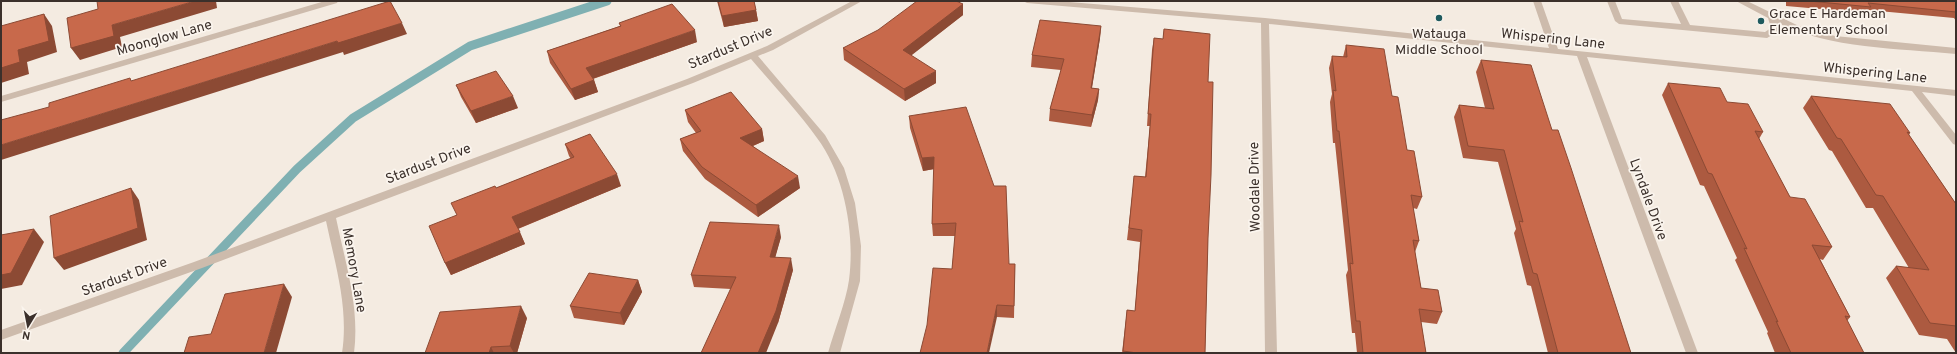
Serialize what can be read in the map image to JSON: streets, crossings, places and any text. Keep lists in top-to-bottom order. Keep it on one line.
{"streets":{"street":["Moonglow Lane","Whispering Lane","Stardust Drive","Woodale Drive","Lyndale Drive","Memory Lane"]},"crossings":[["Whispering Lane","Woodale Drive"],["Whispering Lane","Lyndale Drive"],["Stardust Drive","Memory Lane"]],"places":["Watauga Middle School","Grace E Hardeman Elementary School"],"north":"bottom"}
